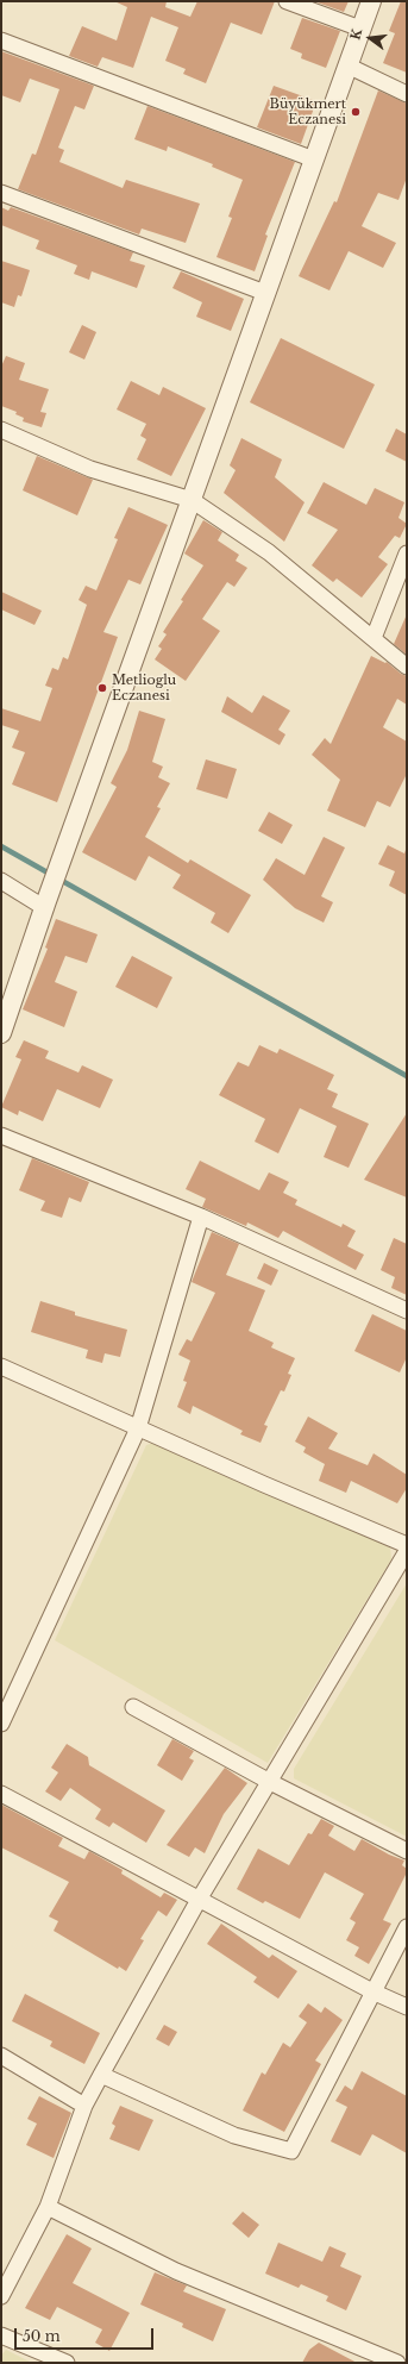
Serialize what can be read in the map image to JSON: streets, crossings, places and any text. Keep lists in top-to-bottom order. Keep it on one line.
{"places":["Büyükmert Eczanesi","Metlioglu Eczanesi"],"scale_bar":"50 m","north":"left"}
